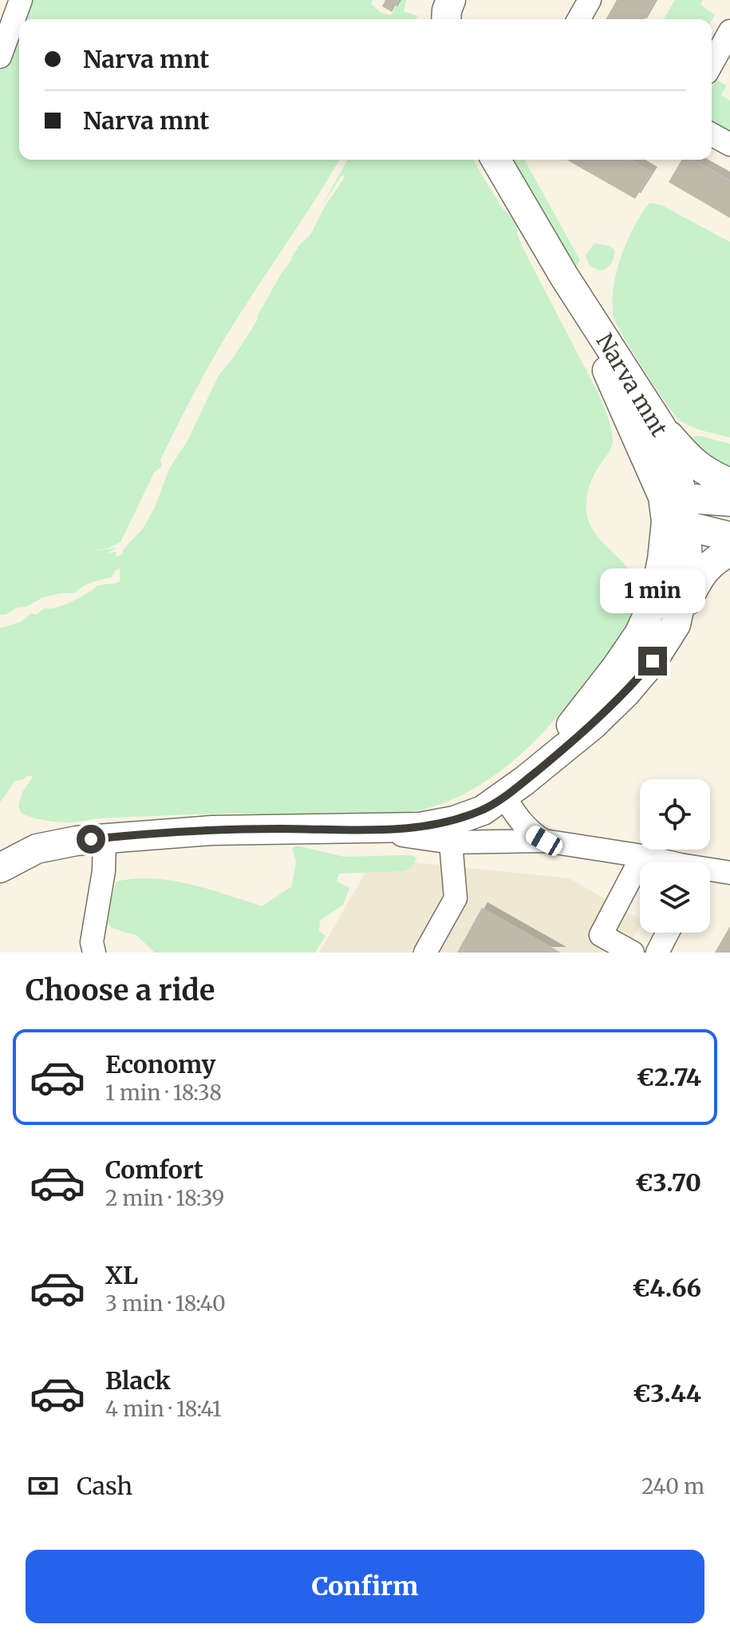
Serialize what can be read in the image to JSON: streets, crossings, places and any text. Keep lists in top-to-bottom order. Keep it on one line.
{"streets":{"main road":["Narva mnt"]},"page":{"banner":["Narva mnt","Narva mnt"],"bubble":"1 min","heading":"Choose a ride","list":[{"name":"Economy","note":"1 min · 18:38","value":"€2.74"},{"name":"Comfort","note":"2 min · 18:39","value":"€3.70"},{"name":"XL","note":"3 min · 18:40","value":"€4.66"},{"name":"Black","note":"4 min · 18:41","value":"€3.44"}],"pay":["Cash","240 m"],"buttons":"Confirm"}}
